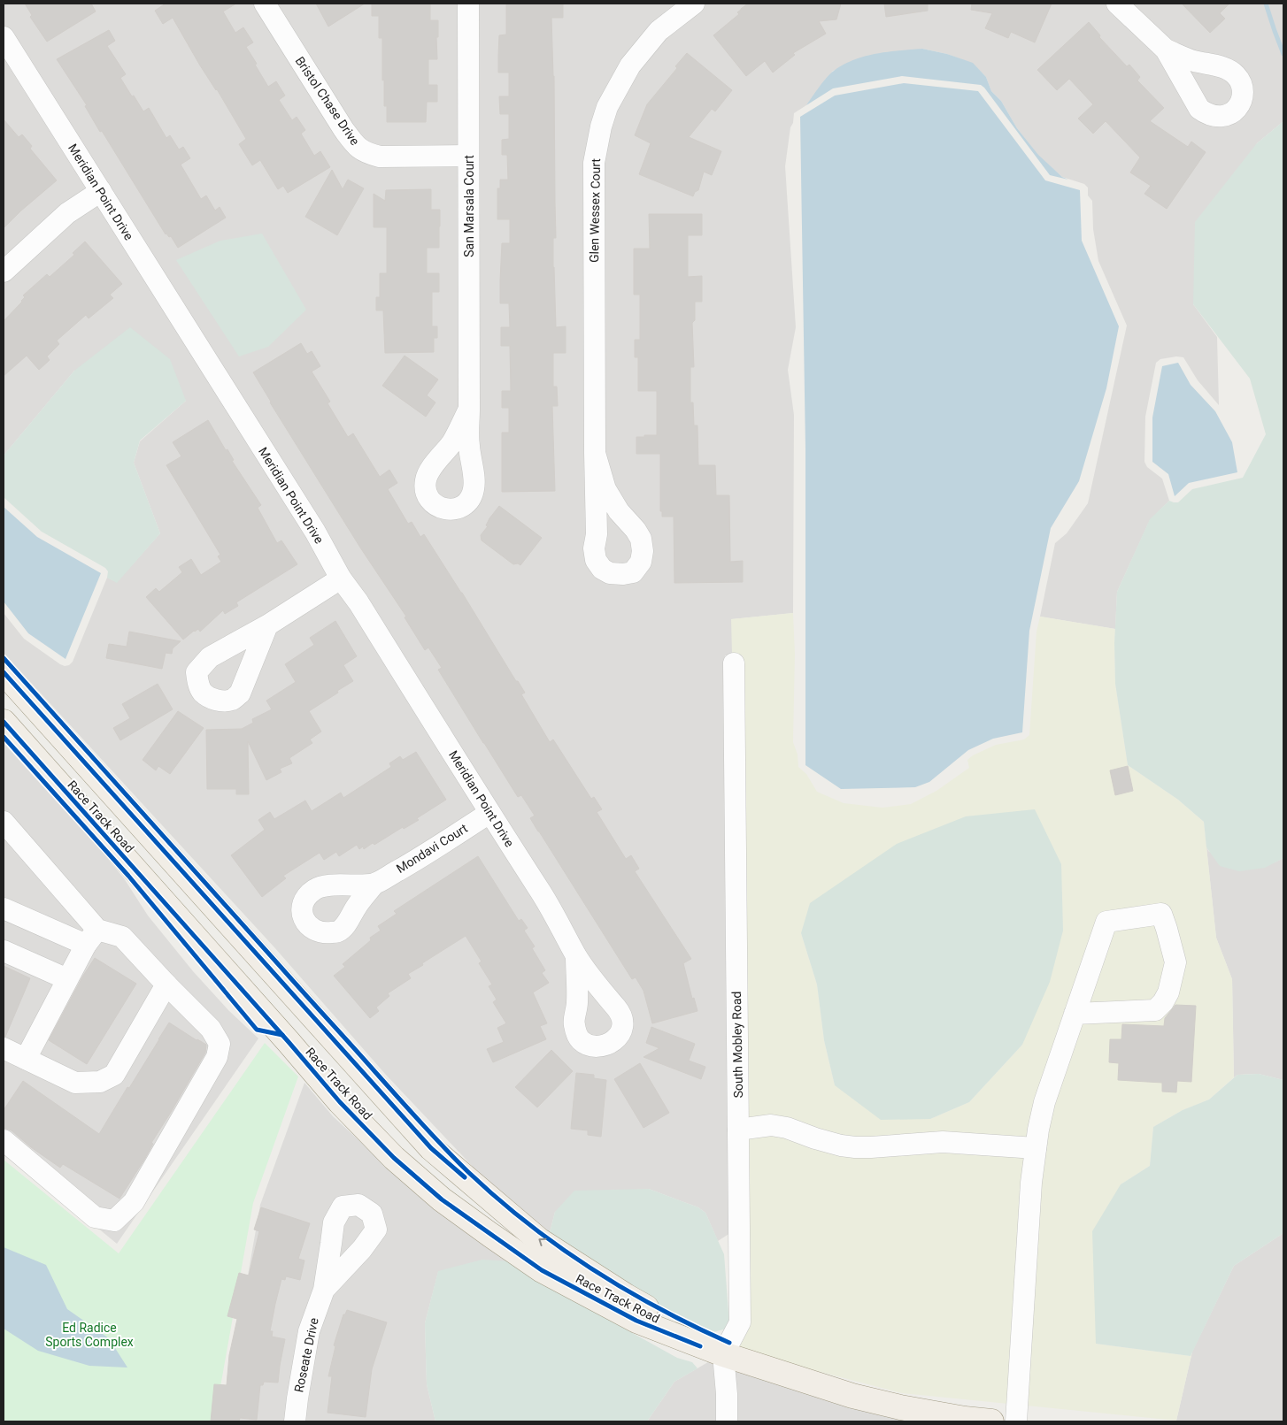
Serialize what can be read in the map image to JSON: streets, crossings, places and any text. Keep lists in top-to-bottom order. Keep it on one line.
{"streets":{"main road":["Race Track Road"],"street":["Bristol Chase Drive","Meridian Point Drive","San Marsala Court","Glen Wessex Court","Mondavi Court","South Mobley Road","Roseate Drive"]},"crossings":[["Bristol Chase Drive","San Marsala Court"],["Meridian Point Drive","Mondavi Court"],["Race Track Road","South Mobley Road"]],"parks":["Ed Radice Sports Complex"]}
